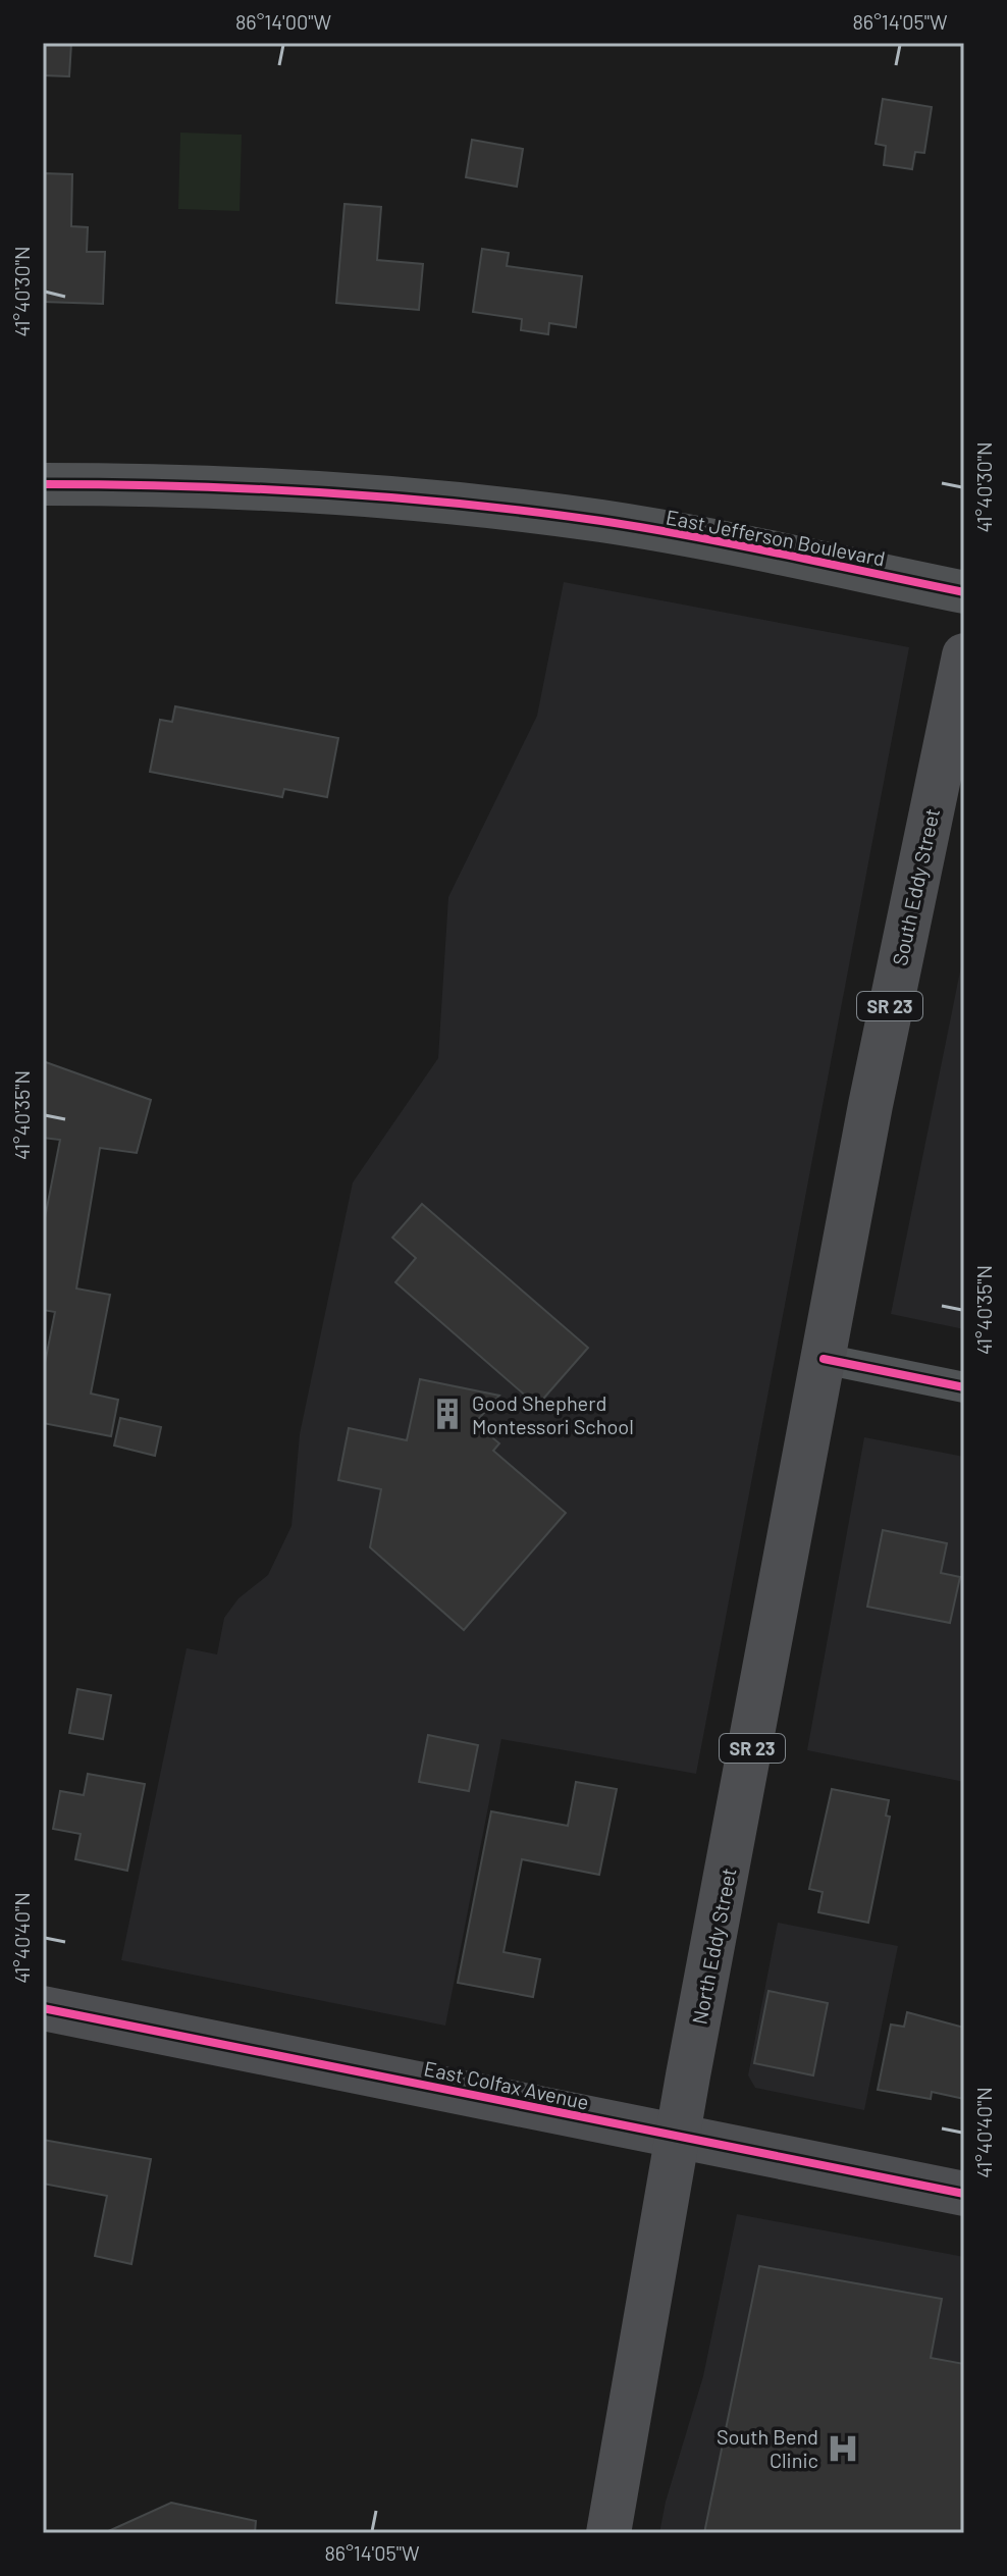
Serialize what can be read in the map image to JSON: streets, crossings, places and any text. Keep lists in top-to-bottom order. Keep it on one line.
{"streets":{"main road":["South Eddy Street","SR 23","North Eddy Street","East Colfax Avenue"],"street":["East Jefferson Boulevard"]},"crossings":[["South Eddy Street","North Eddy Street"],["North Eddy Street","East Colfax Avenue"]],"places":{"building":["Good Shepherd Montessori School"],"hospital":["South Bend Clinic"]},"coordinates":["86°14'00\"W","86°14'05\"W","41°40'30\"N","41°40'35\"N","41°40'40\"N"]}
